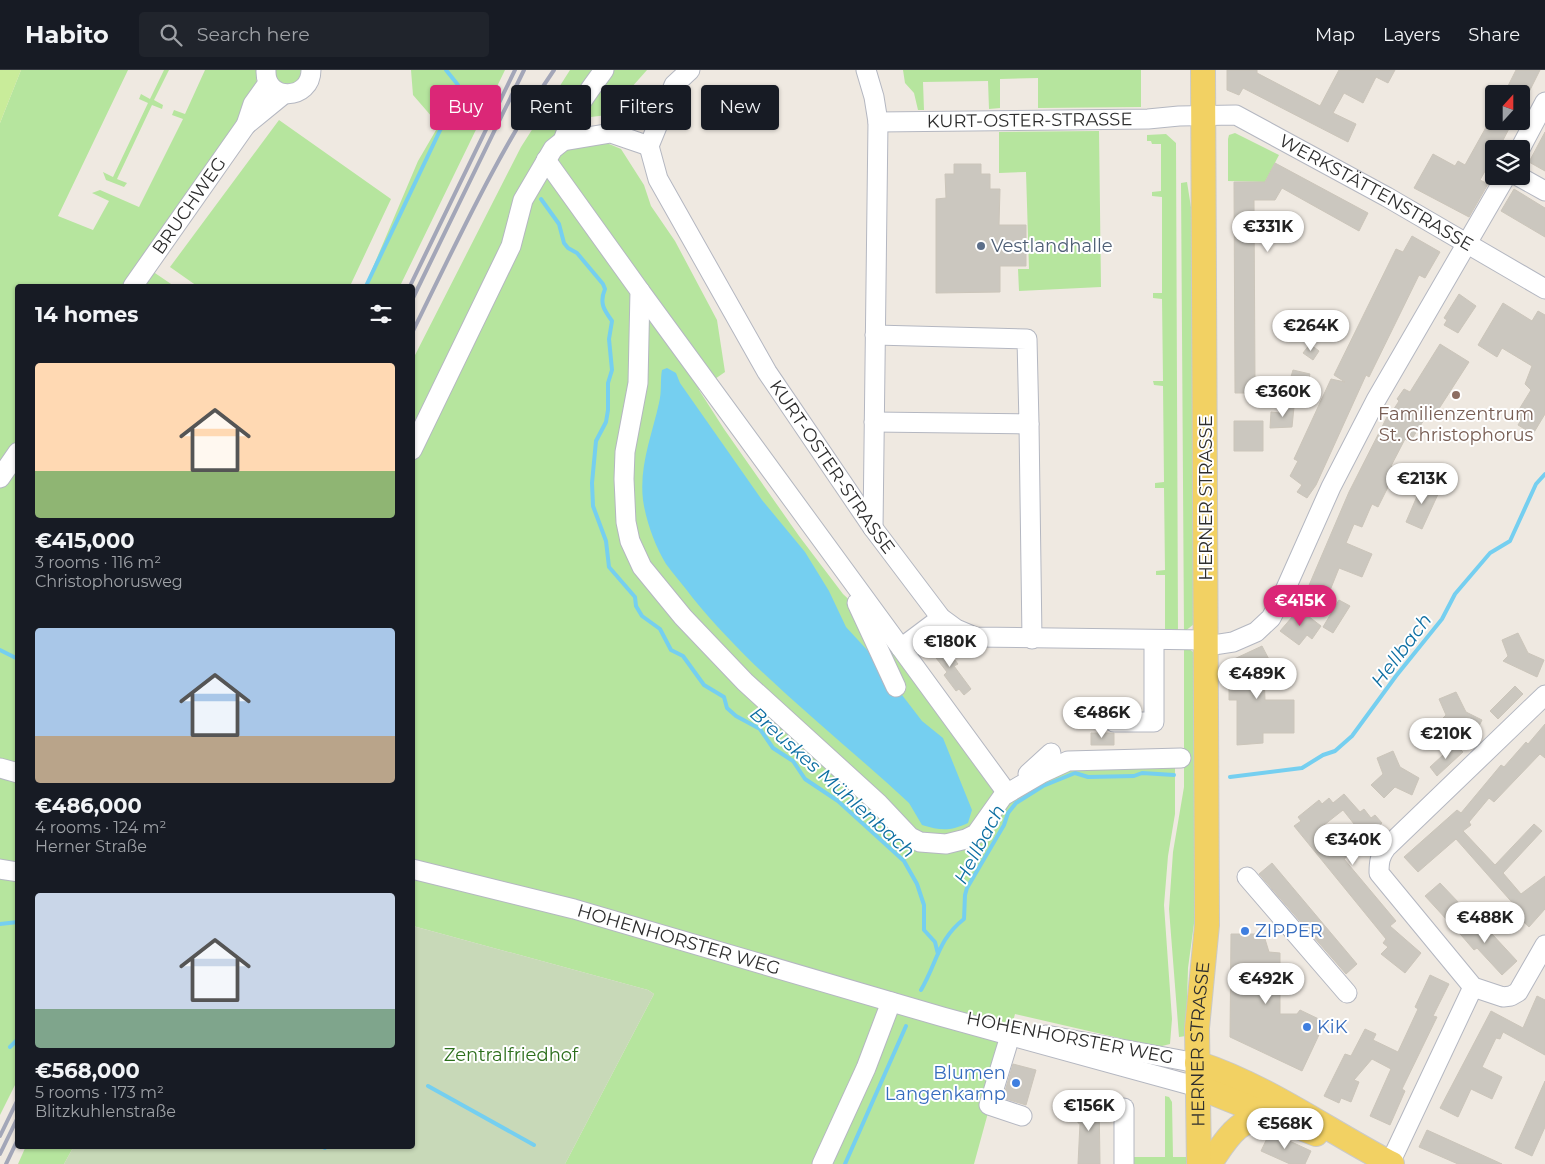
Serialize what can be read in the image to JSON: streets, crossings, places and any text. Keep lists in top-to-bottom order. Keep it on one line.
{"streets":{"main road":["HERNER STRASSE"],"street":["KURT-OSTER-STRASSE","WERKSTÄTTENSTRASSE","BRUCHWEG","HOHENHORSTER WEG"]},"crossings":[["KURT-OSTER-STRASSE","WERKSTÄTTENSTRASSE"],["KURT-OSTER-STRASSE","HERNER STRASSE"],["WERKSTÄTTENSTRASSE","HERNER STRASSE"],["HERNER STRASSE","HOHENHORSTER WEG"]],"water":["Hellbach","Breuskes Mühlenbach"],"parks":["Zentralfriedhof"],"places":["Vestlandhalle","Familienzentrum St. Christophorus","ZIPPER","KiK","Blumen Langenkamp"],"north":"top","page":{"header":"Habito","search":"Search here","nav":["Map","Layers","Share"],"chip":["Buy","Rent","Filters","New"],"price":["€331K","€264K","€360K","€213K","€415K","€180K","€489K","€486K","€210K","€340K","€488K","€492K","€156K","€568K"],"heading":"14 homes","list":[{"name":"€415,000","note":"3 rooms · 116 m² · Christophorusweg"},{"name":"€486,000","note":"4 rooms · 124 m² · Herner Straße"},{"name":"€568,000","note":"5 rooms · 173 m² · Blitzkuhlenstraße"}]}}
